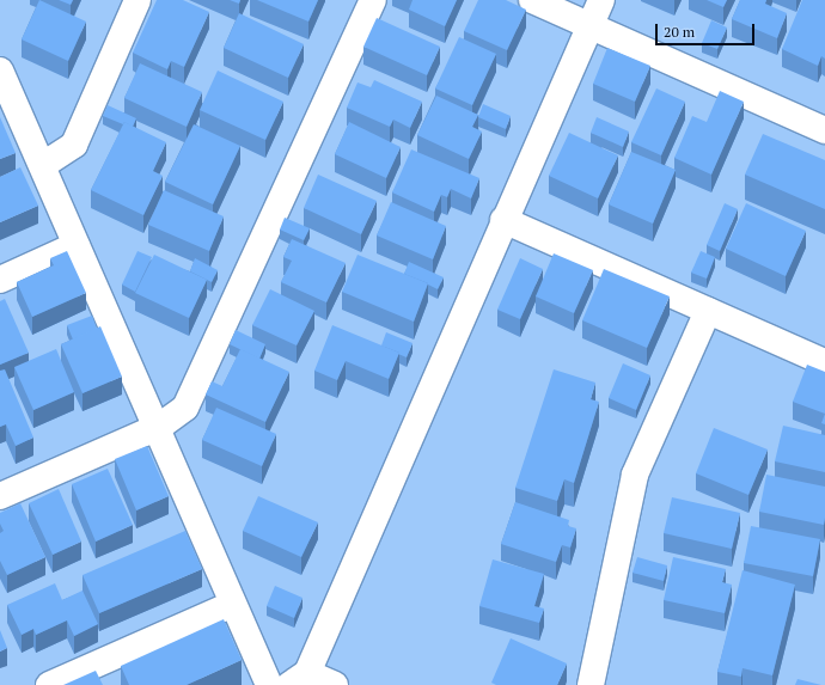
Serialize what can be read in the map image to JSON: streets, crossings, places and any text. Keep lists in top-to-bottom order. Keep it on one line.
{"scale_bar":"20 m"}
